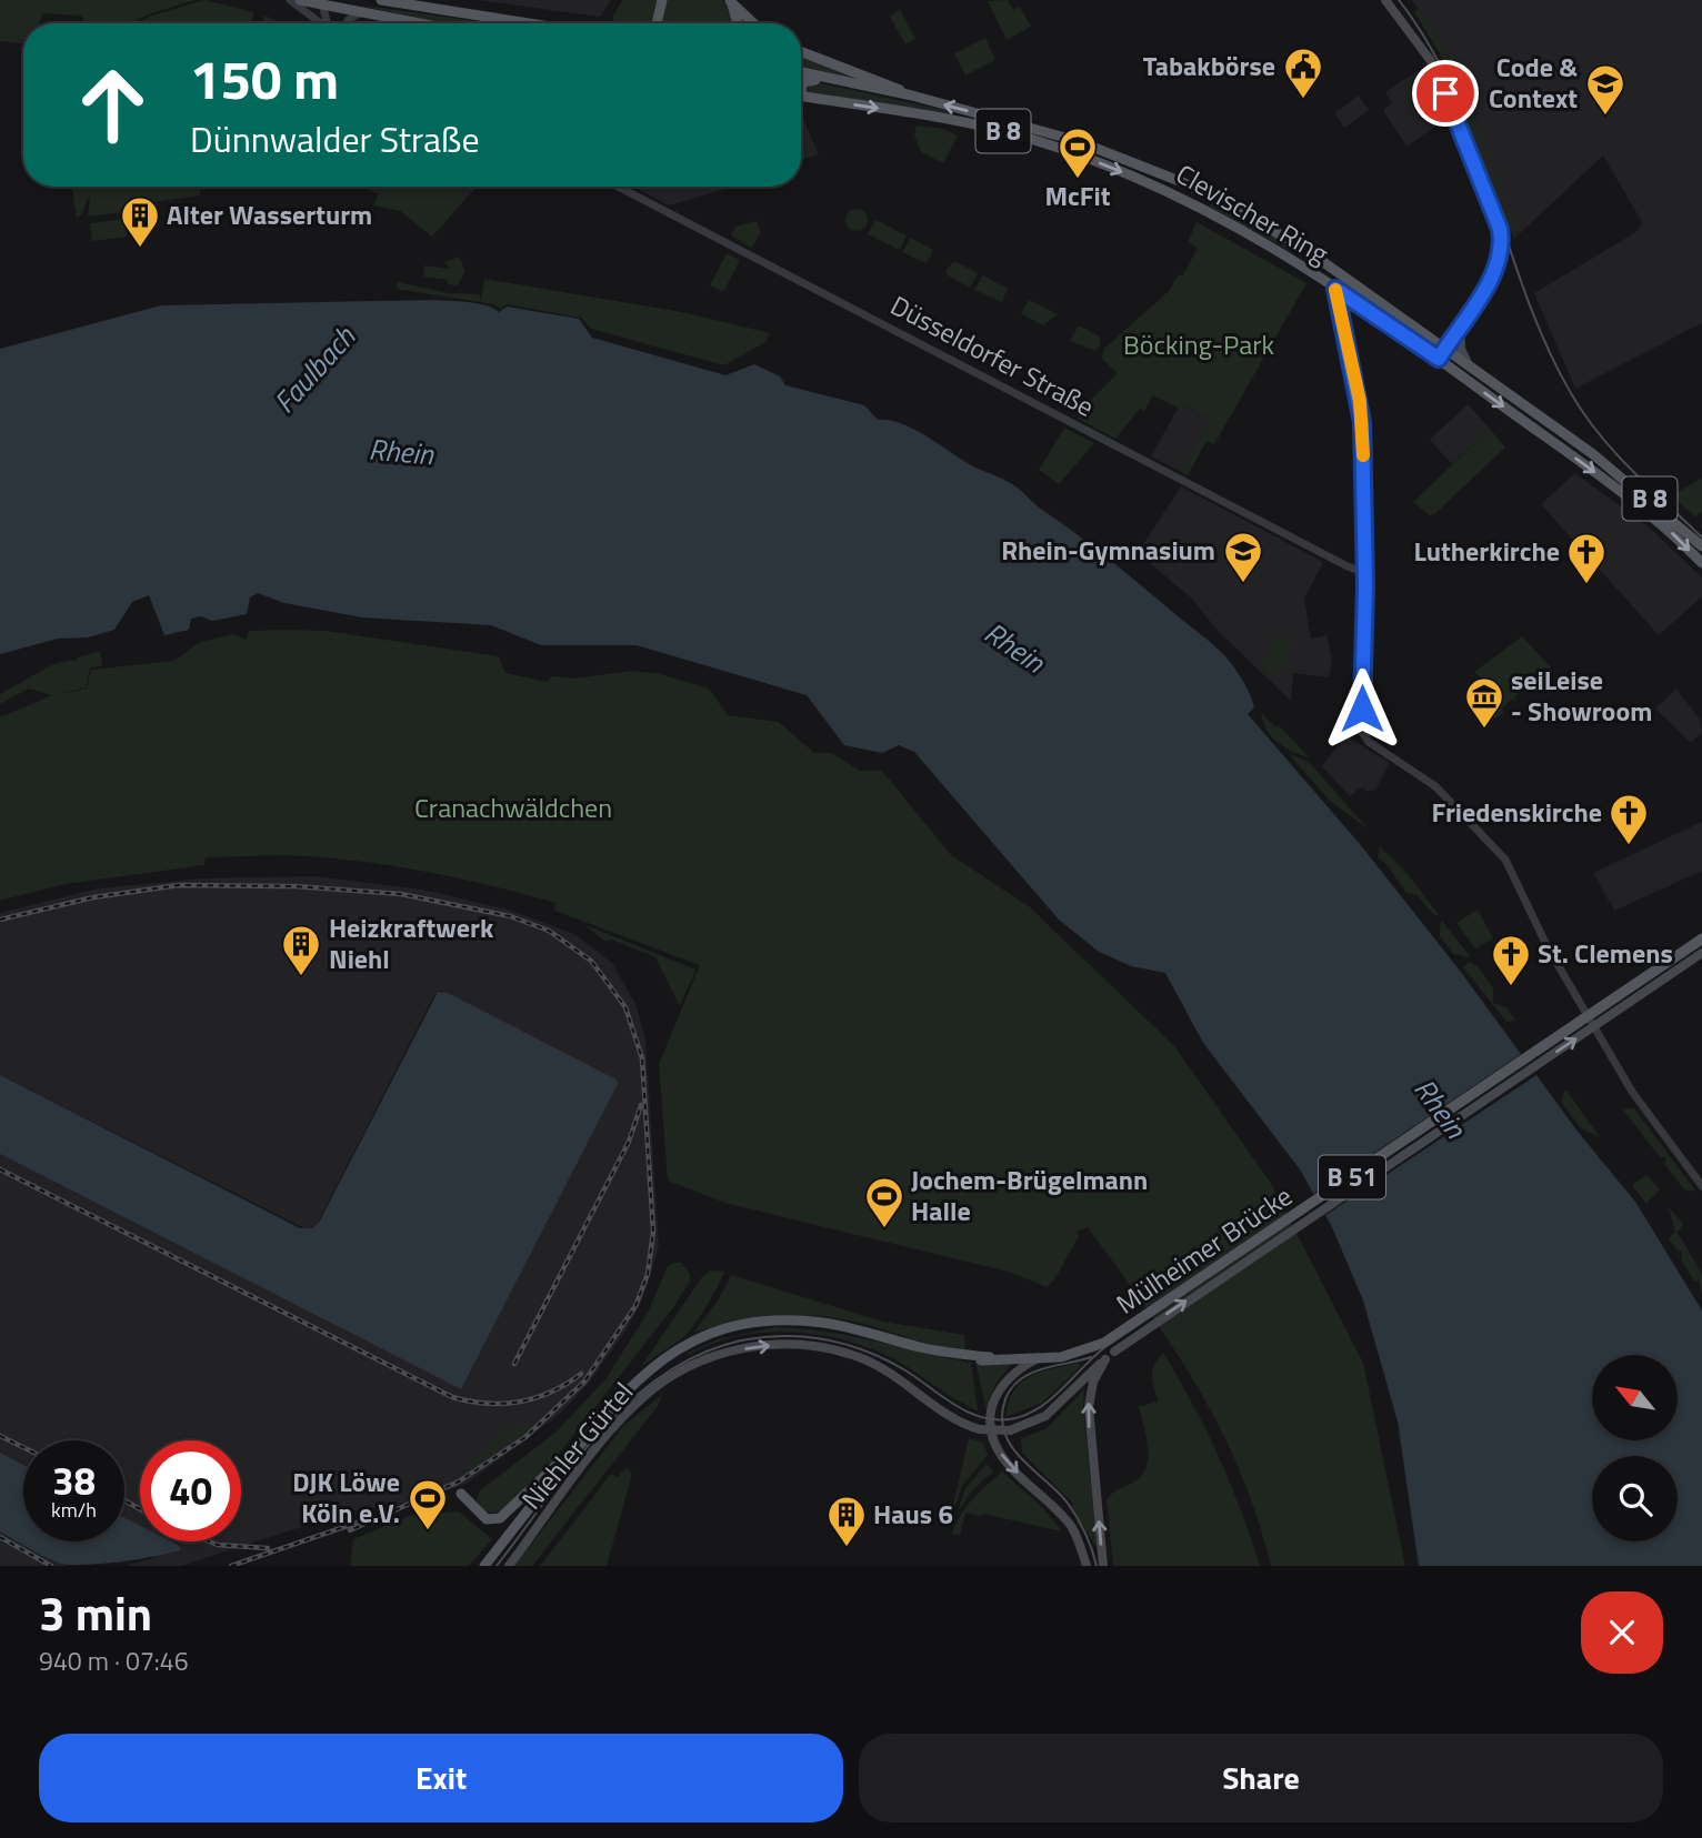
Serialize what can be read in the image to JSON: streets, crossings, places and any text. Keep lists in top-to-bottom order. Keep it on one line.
{"streets":{"main road":["B 8","Clevischer Ring","B 51","Mülheimer Brücke","Niehler Gürtel"],"street":["Düsseldorfer Straße"]},"crossings":[["B 8","Clevischer Ring"],["B 51","Mülheimer Brücke"],["B 51","Niehler Gürtel"],["Mülheimer Brücke","Niehler Gürtel"]],"water":["Faulbach","Rhein"],"parks":["Böcking-Park","Cranachwäldchen"],"places":{"public building":["Tabakbörse"],"school or university":["Code & Context","Rhein-Gymnasium"],"sports":["McFit","Jochem-Brügelmann Halle","DJK Löwe Köln e.V."],"building":["Alter Wasserturm","Heizkraftwerk Niehl","Haus 6"],"church":["Lutherkirche","Friedenskirche","St. Clemens"],"museum":["seiLeise - Showroom"]},"north":"top left","page":{"turn":["150 m","Dünnwalder Straße"],"speed":"38 km/h","limit":"40","heading":["3 min","940 m · 07:46"],"buttons":["Exit","Share"]}}
